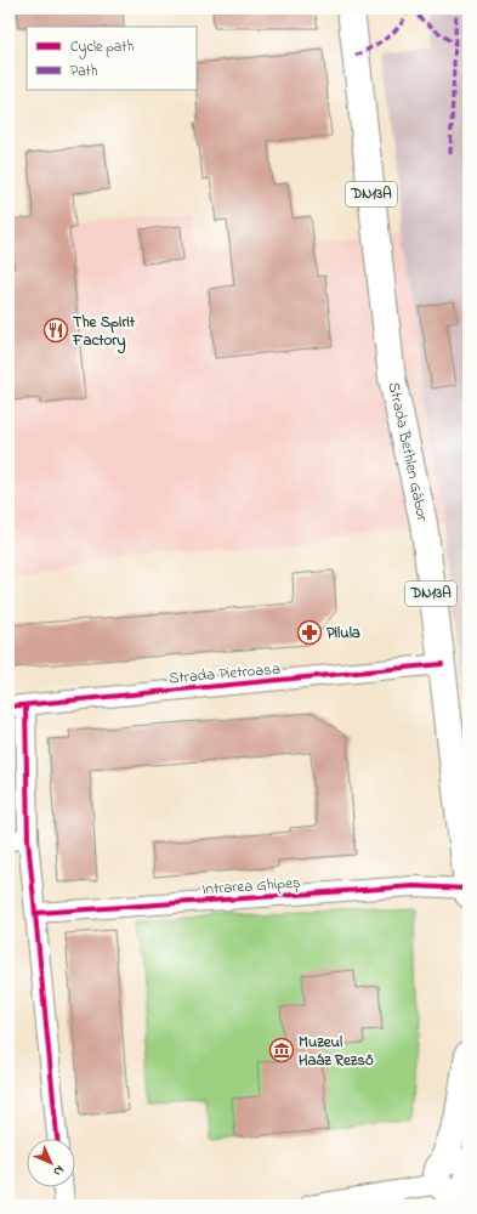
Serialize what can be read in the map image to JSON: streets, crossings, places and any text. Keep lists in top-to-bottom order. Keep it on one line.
{"streets":{"main road":["DN13A","Strada Bethlen Gábor"],"street":["Strada Pietroasa","Intrarea Ghipeș"]},"crossings":[["Strada Bethlen Gábor","Strada Pietroasa"],["Strada Bethlen Gábor","Intrarea Ghipeș"]],"places":{"restaurant":["The Spirit Factory"],"pharmacy":["Pilula"],"museum":["Muzeul Haáz Rezső"]},"legend":["Cycle path","Path"],"north":"bottom right"}
